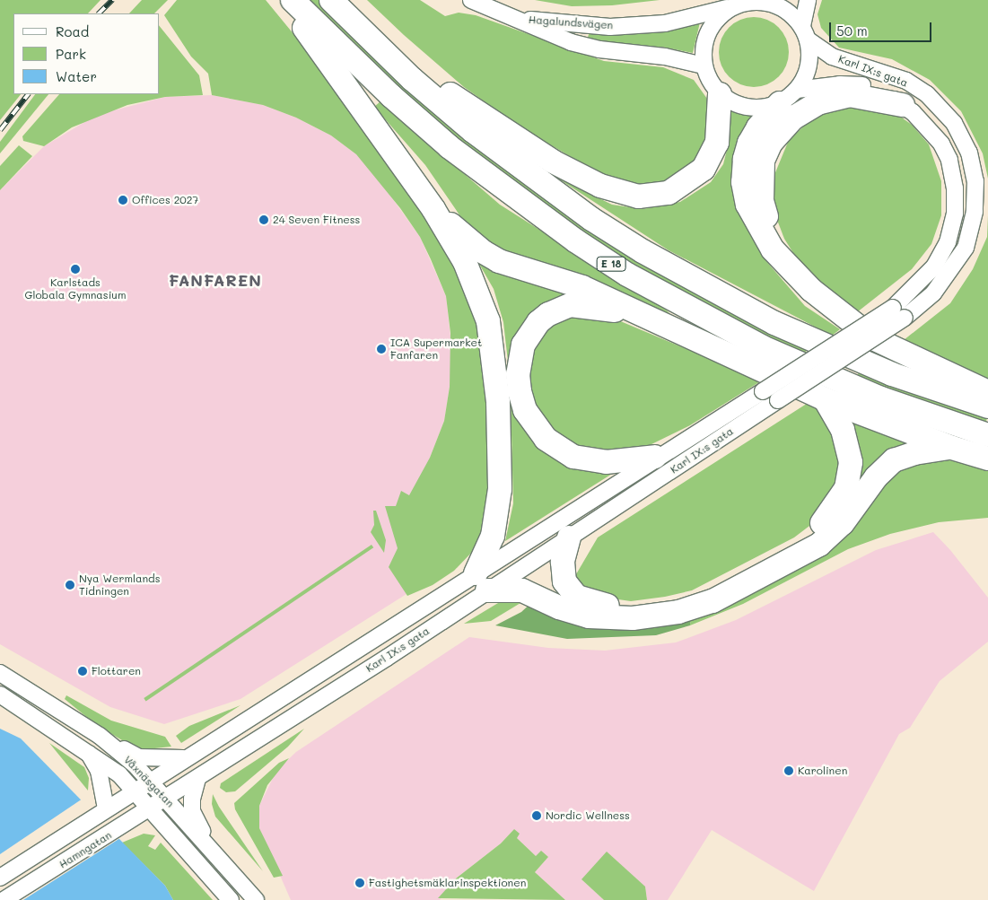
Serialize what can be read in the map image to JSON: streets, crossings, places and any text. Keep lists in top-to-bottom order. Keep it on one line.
{"streets":{"highway":["E 18"],"street":["Hagalundsvägen","Karl IX:s gata","Våxnäsgatan","Hamngatan"]},"crossings":[["Hagalundsvägen","Karl IX:s gata"],["Karl IX:s gata","Våxnäsgatan"],["Karl IX:s gata","Hamngatan"],["Våxnäsgatan","Hamngatan"]],"districts":["FANFAREN"],"places":["Offices 2027","24 Seven Fitness","Karlstads Globala Gymnasium","ICA Supermarket Fanfaren","Nya Wermlands Tidningen","Flottaren","Karolinen","Nordic Wellness","Fastighetsmäklarinspektionen"],"legend":["Road","Park","Water"],"scale_bar":"50 m"}
